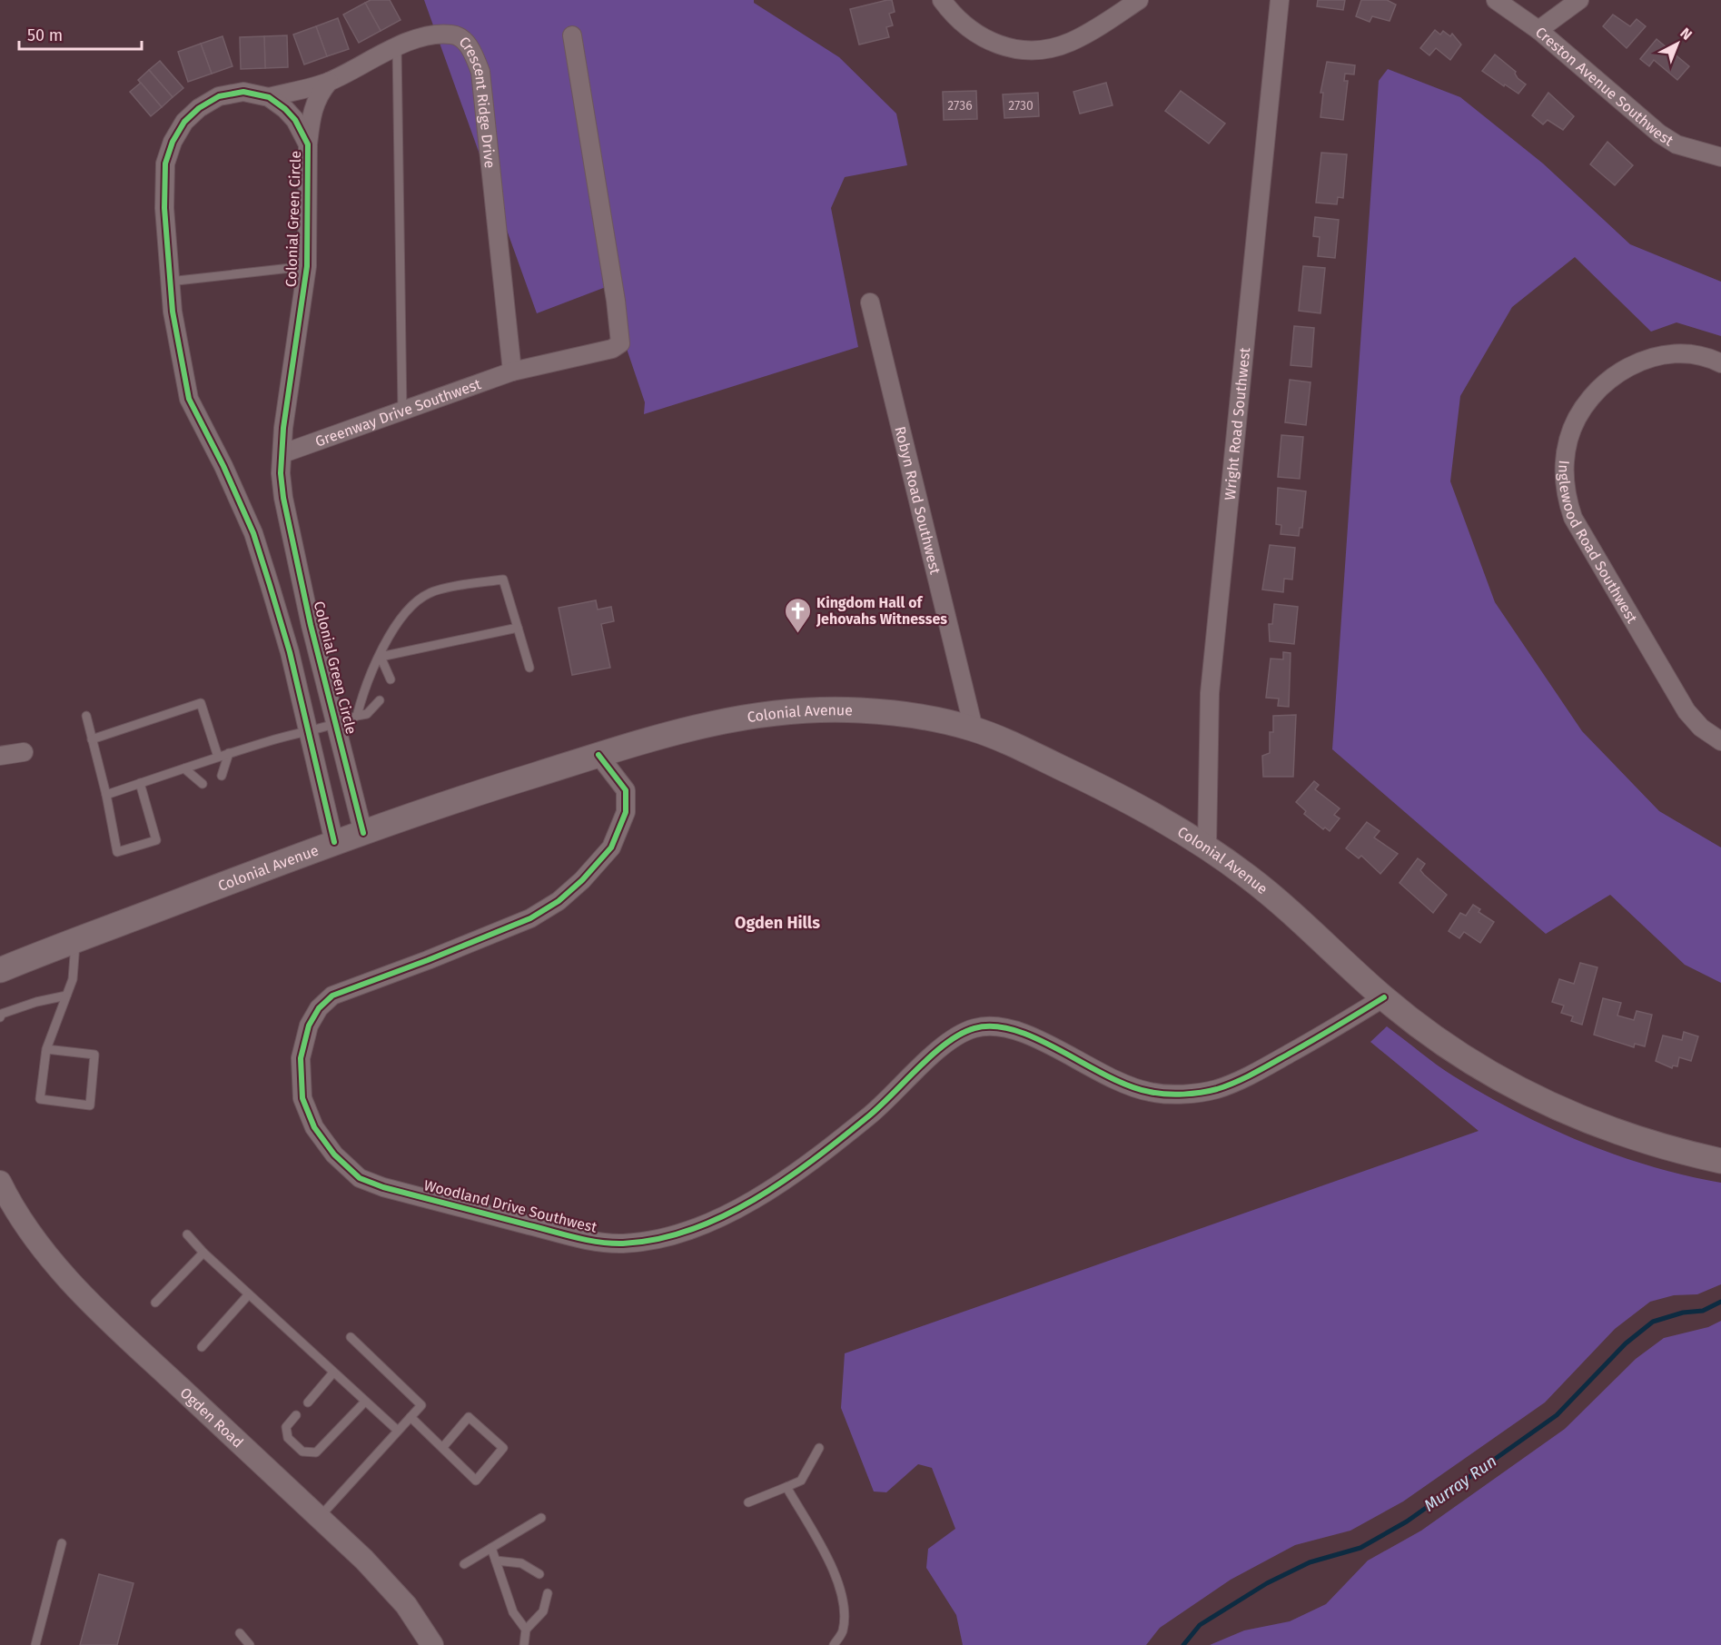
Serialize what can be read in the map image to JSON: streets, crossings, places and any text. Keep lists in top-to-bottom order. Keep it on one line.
{"streets":{"main road":["Colonial Avenue"],"street":["Creston Avenue Southwest","Crescent Ridge Drive","Colonial Green Circle","Greenway Drive Southwest","Wright Road Southwest","Robyn Road Southwest","Inglewood Road Southwest","Woodland Drive Southwest","Ogden Road"]},"crossings":[["Crescent Ridge Drive","Colonial Green Circle"],["Crescent Ridge Drive","Greenway Drive Southwest"],["Colonial Green Circle","Greenway Drive Southwest"],["Colonial Green Circle","Colonial Avenue"],["Wright Road Southwest","Colonial Avenue"],["Robyn Road Southwest","Colonial Avenue"],["Colonial Avenue","Woodland Drive Southwest"]],"districts":["Ogden Hills"],"water":["Murray Run"],"places":{"church":["Kingdom Hall of Jehovahs Witnesses"]},"house_numbers":["2736","2730"],"scale_bar":"50 m","north":"top right"}
